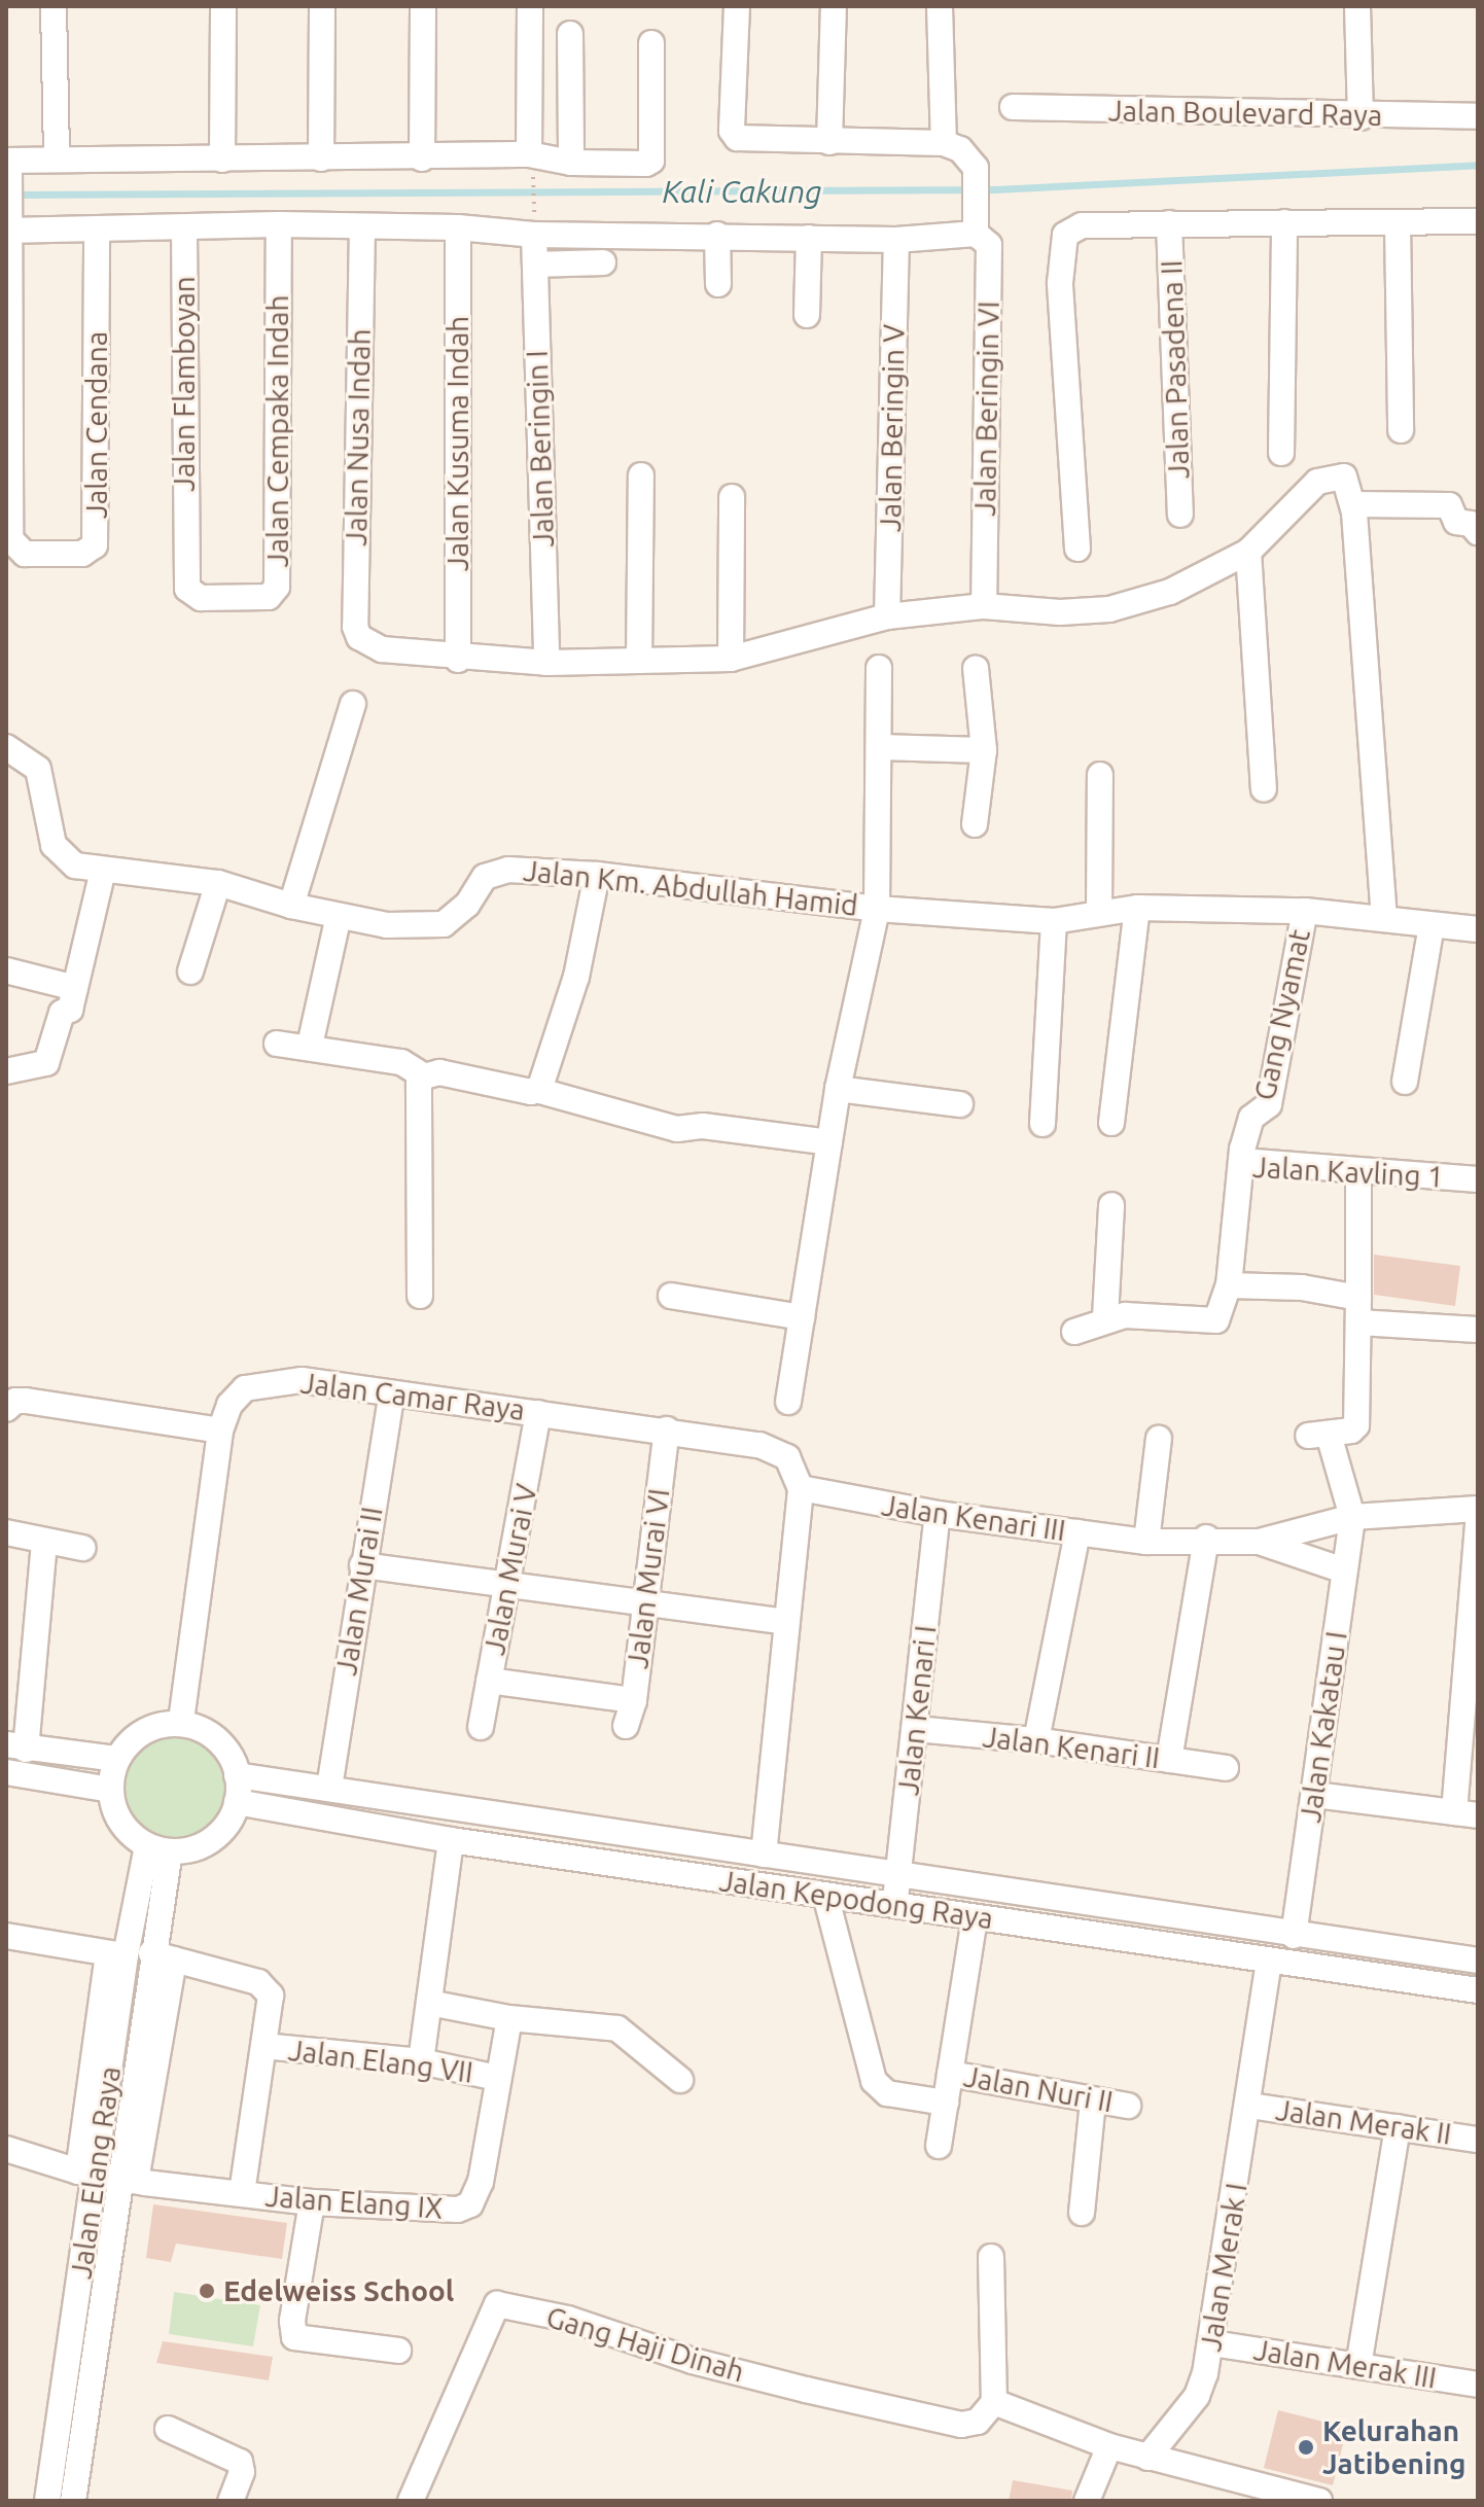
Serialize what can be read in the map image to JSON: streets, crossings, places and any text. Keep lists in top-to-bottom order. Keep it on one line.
{"streets":{"street":["Jalan Boulevard Raya","Jalan Pasadena II","Jalan Flamboyan","Jalan Beringin VI","Jalan Cendana","Jalan Beringin V","Jalan Cempaka Indah","Jalan Nusa Indah","Jalan Kusuma Indah","Jalan Beringin I","Jalan Km. Abdullah Hamid","Gang Nyamat","Jalan Kavling 1","Jalan Camar Raya","Jalan Kenari III","Jalan Murai V","Jalan Murai VI","Jalan Murai II","Jalan Kenari I","Jalan Kakatau I","Jalan Kenari II","Jalan Kepodong Raya","Jalan Elang VII","Jalan Nuri II","Jalan Merak II","Jalan Elang Raya","Jalan Elang IX","Jalan Merak I","Gang Haji Dinah","Jalan Merak III"]},"crossings":[["Jalan Flamboyan","Jalan Cempaka Indah"],["Jalan Nusa Indah","Jalan Kusuma Indah"],["Jalan Km. Abdullah Hamid","Gang Nyamat"],["Gang Nyamat","Jalan Kavling 1"],["Jalan Camar Raya","Jalan Kenari III"],["Jalan Camar Raya","Jalan Murai V"],["Jalan Camar Raya","Jalan Murai VI"],["Jalan Camar Raya","Jalan Murai II"],["Jalan Camar Raya","Jalan Kepodong Raya"],["Jalan Camar Raya","Jalan Elang Raya"],["Jalan Kenari III","Jalan Kenari I"],["Jalan Kenari III","Jalan Kakatau I"],["Jalan Murai II","Jalan Kepodong Raya"],["Jalan Kenari I","Jalan Kenari II"],["Jalan Kenari I","Jalan Kepodong Raya"],["Jalan Kakatau I","Jalan Kepodong Raya"],["Jalan Kepodong Raya","Jalan Elang Raya"],["Jalan Kepodong Raya","Jalan Merak I"],["Jalan Elang VII","Jalan Elang IX"],["Jalan Merak II","Jalan Merak I"],["Jalan Elang Raya","Jalan Elang IX"],["Jalan Merak I","Jalan Merak III"]],"water":["Kali Cakung"],"places":["Edelweiss School","Kelurahan Jatibening"]}
